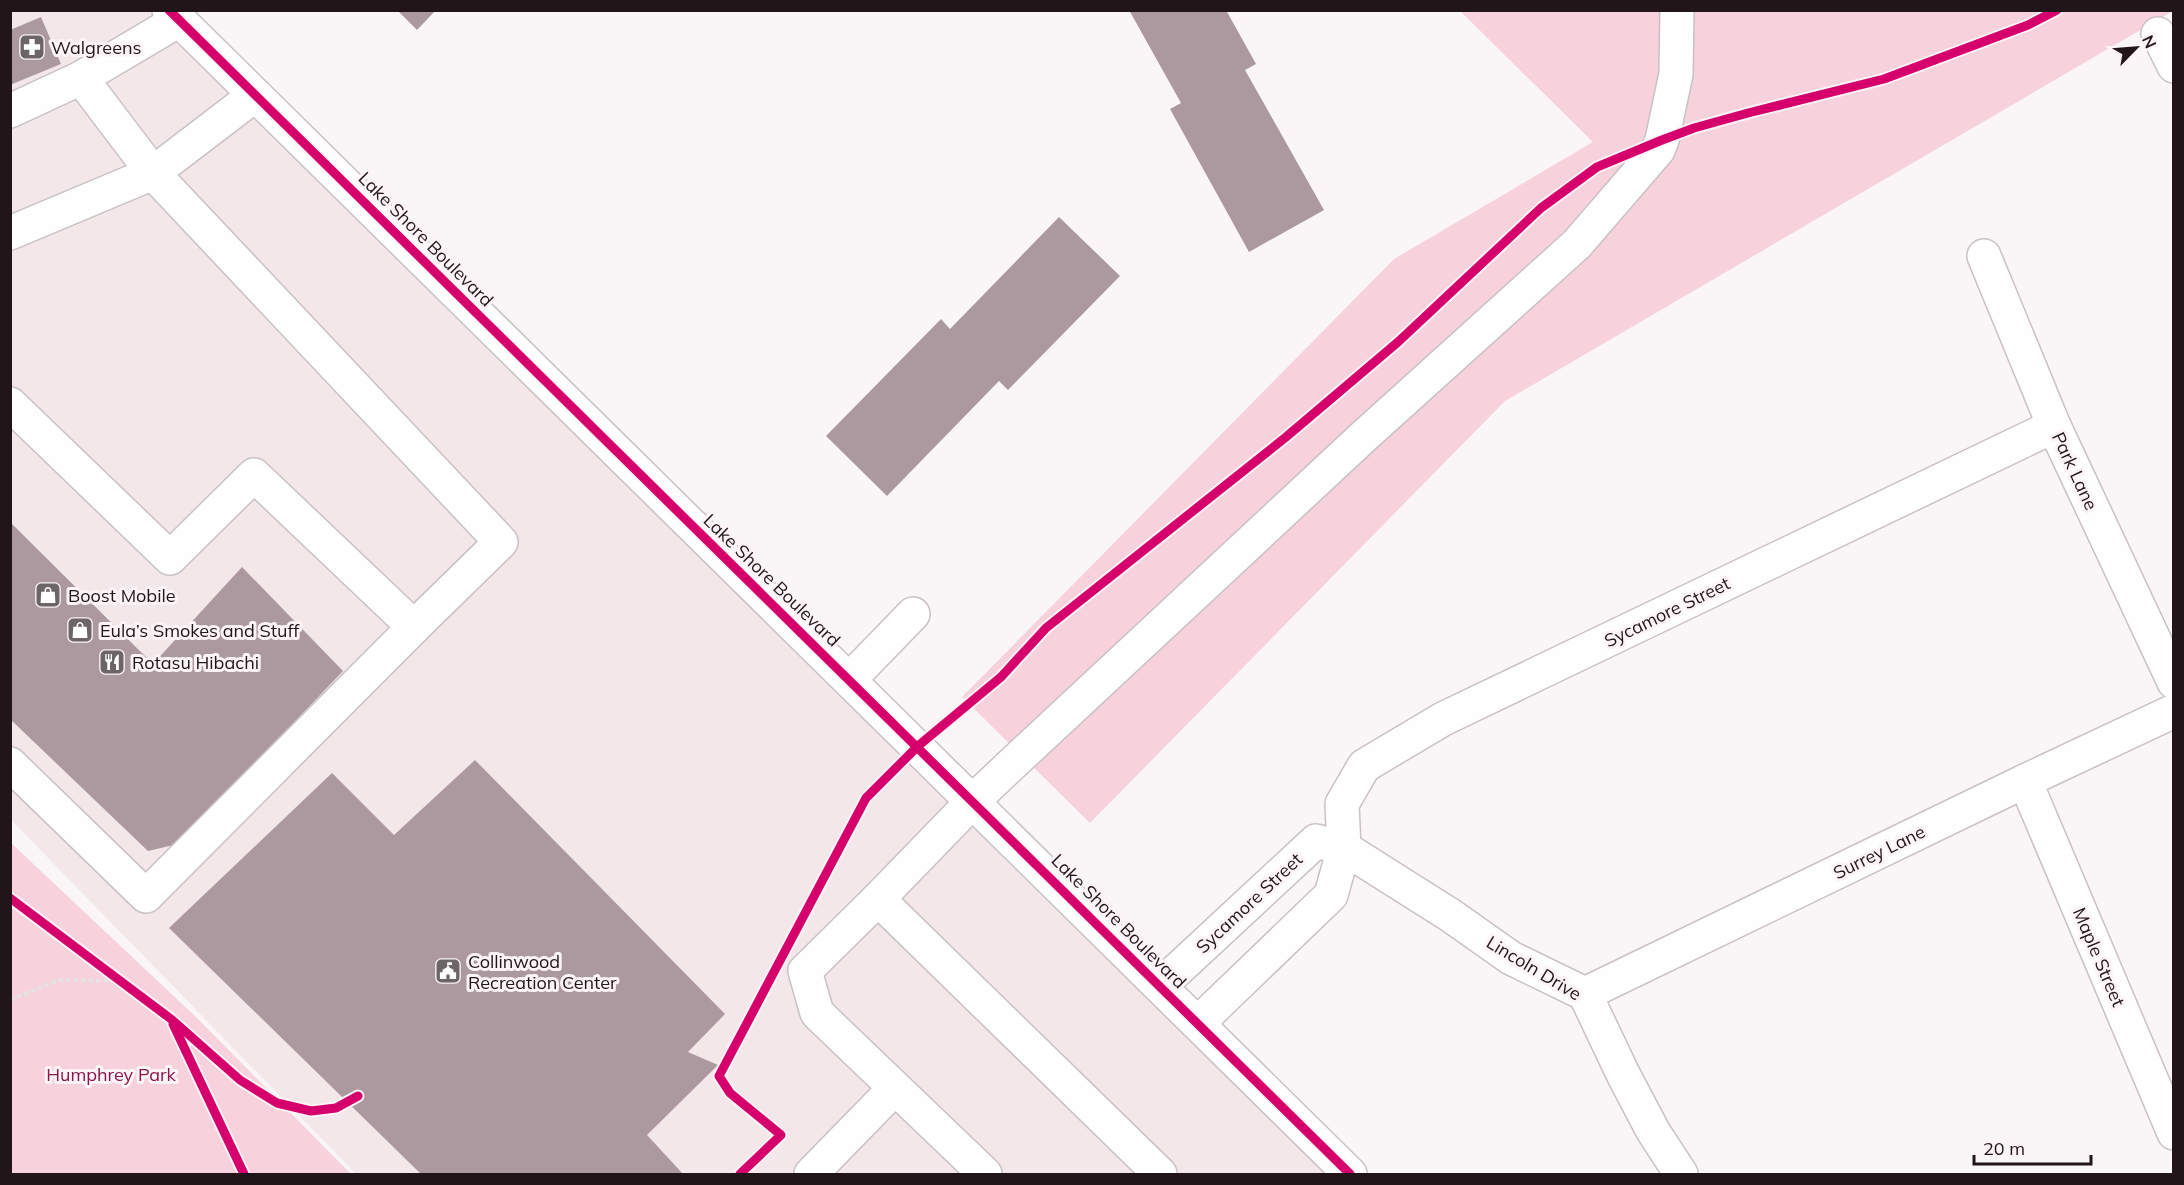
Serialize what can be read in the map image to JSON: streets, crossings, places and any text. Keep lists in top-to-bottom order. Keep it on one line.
{"streets":{"street":["Lake Shore Boulevard","Park Lane","Sycamore Street","Surrey Lane","Maple Street","Lincoln Drive"]},"crossings":[["Lake Shore Boulevard","Sycamore Street"],["Park Lane","Sycamore Street"],["Sycamore Street","Lincoln Drive"],["Surrey Lane","Maple Street"],["Surrey Lane","Lincoln Drive"]],"parks":["Humphrey Park"],"places":{"pharmacy":["Walgreens"],"shop":["Boost Mobile","Eula’s Smokes and Stuff"],"restaurant":["Rotasu Hibachi"],"public building":["Collinwood Recreation Center"]},"scale_bar":"20 m","north":"top right"}
